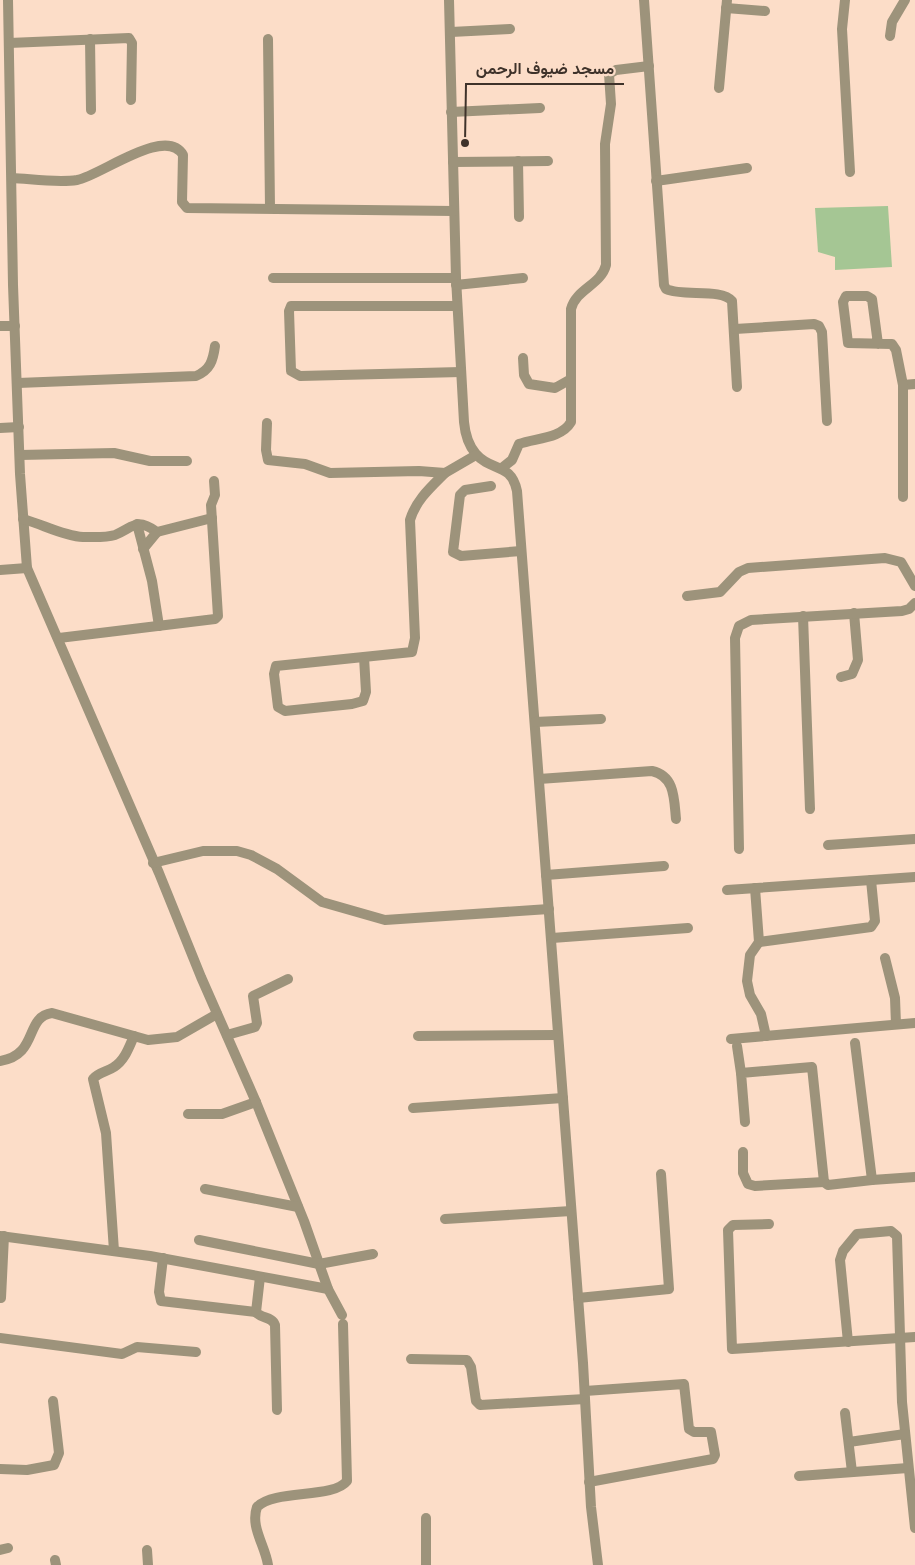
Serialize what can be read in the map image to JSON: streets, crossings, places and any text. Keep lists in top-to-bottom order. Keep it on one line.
{"places":["مسجد ضيوف الرحمن"]}
